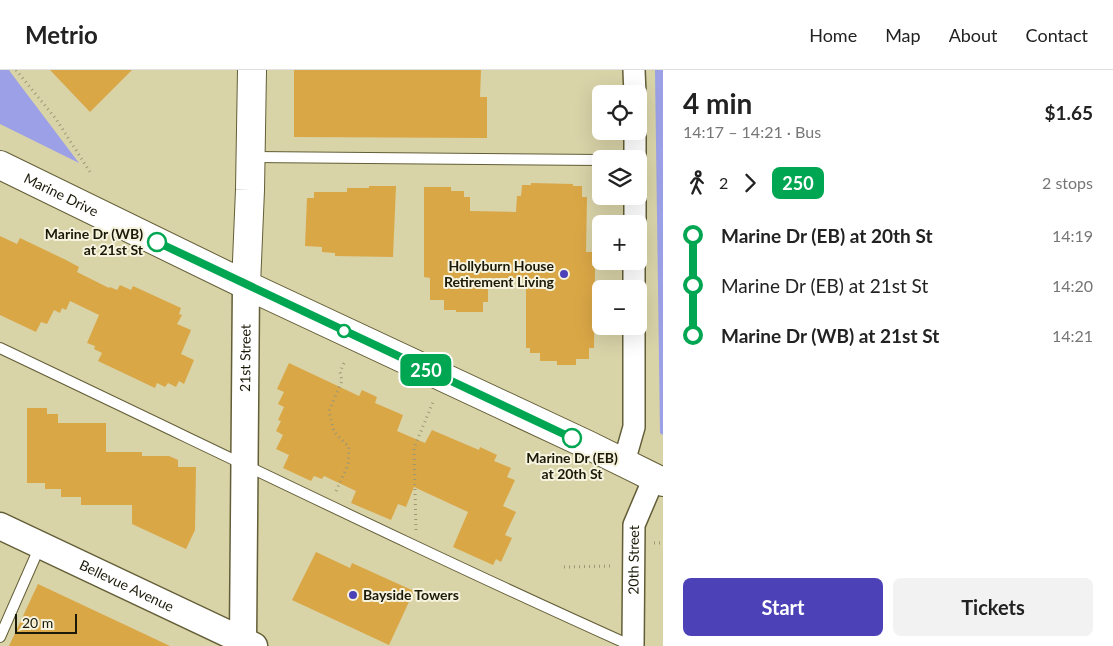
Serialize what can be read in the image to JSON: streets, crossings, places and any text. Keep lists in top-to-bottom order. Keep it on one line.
{"streets":{"main road":["Marine Drive","21st Street"],"street":["20th Street","Bellevue Avenue"]},"crossings":[["Marine Drive","21st Street"],["Marine Drive","20th Street"],["21st Street","Bellevue Avenue"]],"places":["Marine Dr (WB) at 21st St","Hollyburn House Retirement Living","Marine Dr (EB) at 20th St","Bayside Towers"],"lines":["bus line 250"],"scale_bar":"20 m","page":{"header":"Metrio","nav":["Home","Map","About","Contact"],"on_map":"250","heading":["4 min","14:17 – 14:21 · Bus","$1.65"],"map_buttons":["+","−"],"legs":["2","250","2 stops"],"list":[{"name":"Marine Dr (EB) at 20th St","value":"14:19"},{"name":"Marine Dr (EB) at 21st St","value":"14:20"},{"name":"Marine Dr (WB) at 21st St","value":"14:21"}],"buttons":["Start","Tickets"],"scale":"20 m"}}
